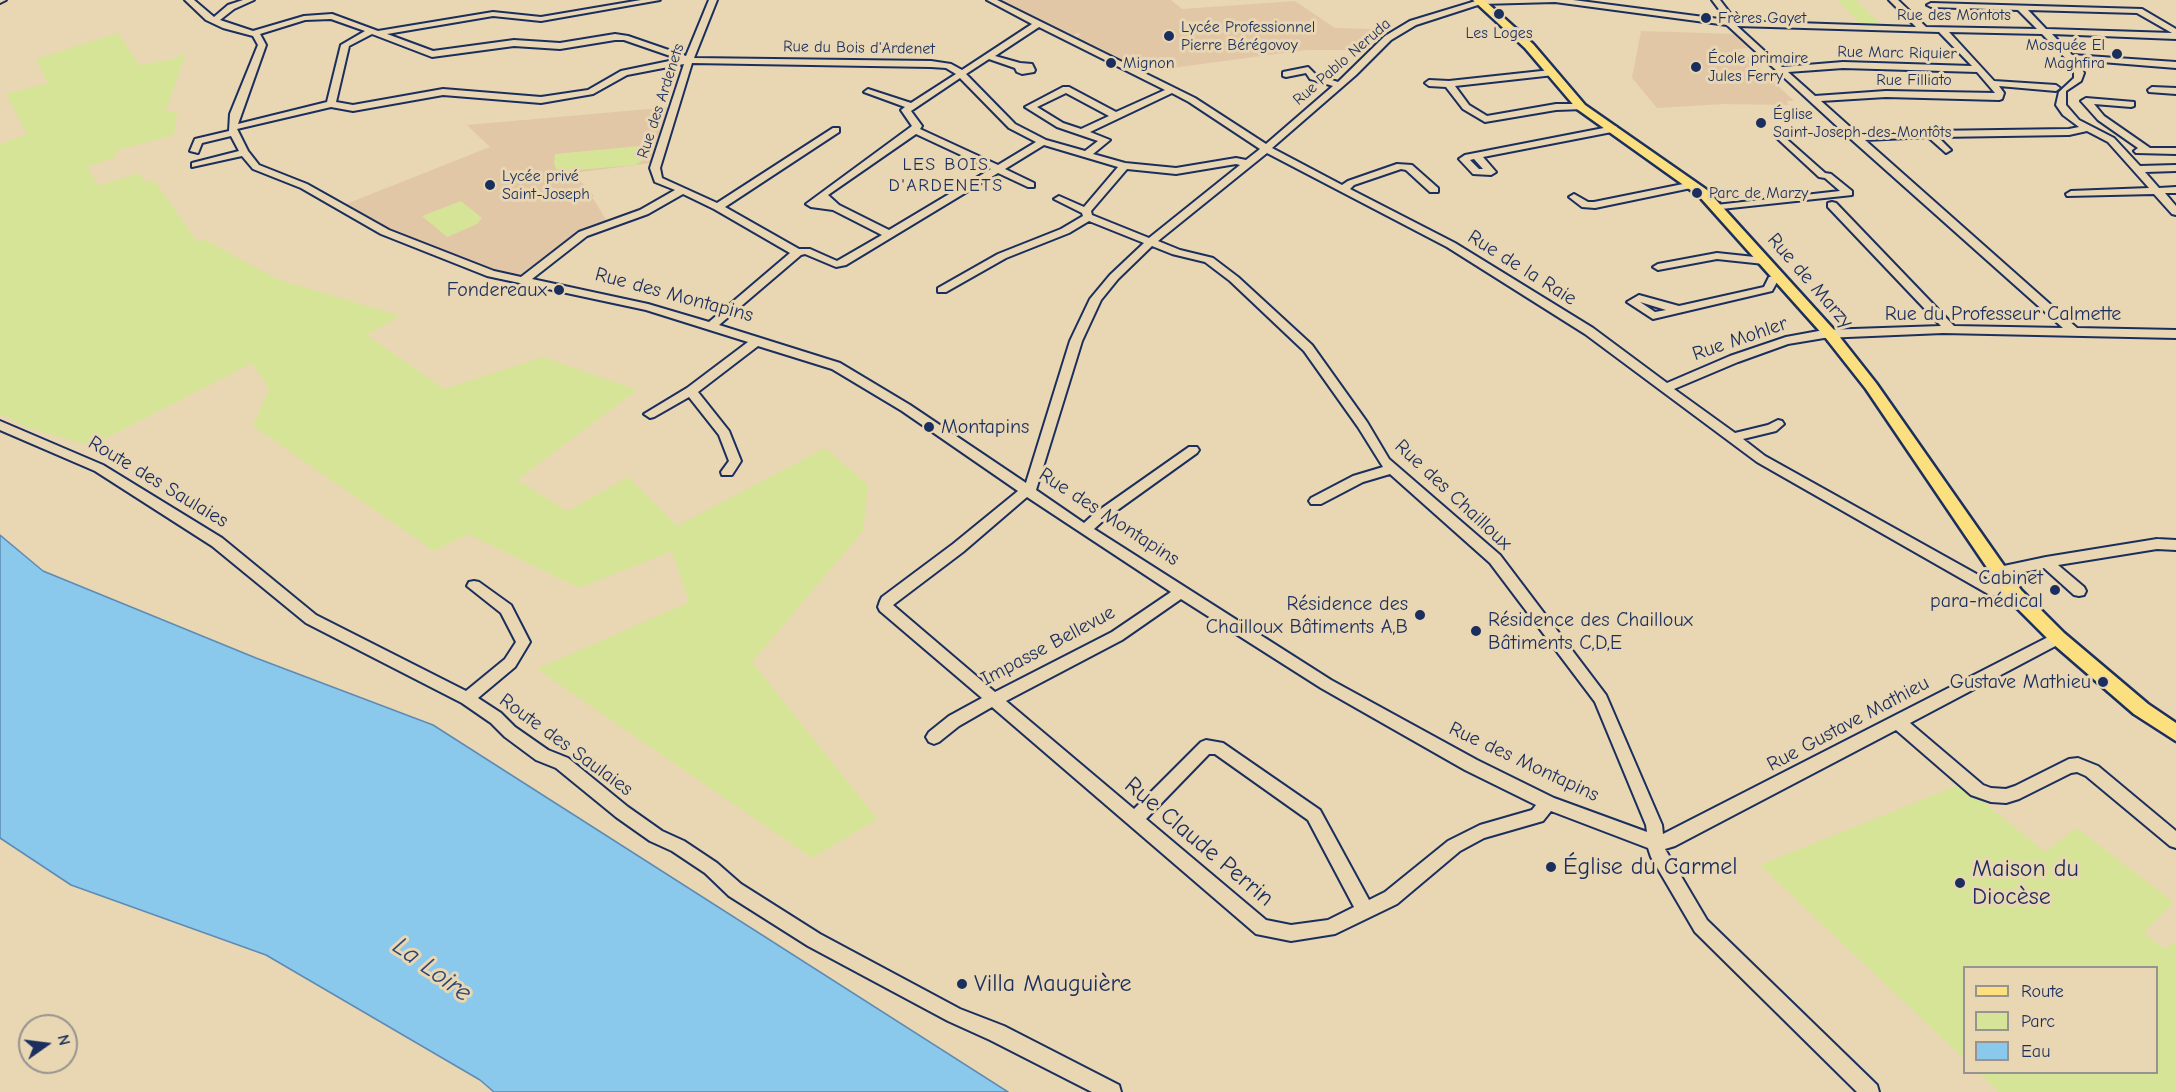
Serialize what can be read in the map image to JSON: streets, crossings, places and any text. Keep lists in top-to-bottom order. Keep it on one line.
{"streets":{"main road":["Rue de Marzy"],"street":["Rue des Montots","Rue du Bois d'Ardenet","Rue Marc Riquier","Rue Pablo Neruda","Rue Filliato","Rue des Ardenets","Rue de la Raie","Rue des Montapins","Rue du Professeur Calmette","Rue Mohler","Route des Saulaies","Rue des Chailloux","Impasse Bellevue","Rue Gustave Mathieu","Rue Claude Perrin"]},"crossings":[["Rue des Montots","Rue Pablo Neruda"],["Rue du Bois d'Ardenet","Rue Pablo Neruda"],["Rue du Bois d'Ardenet","Rue des Ardenets"],["Rue Pablo Neruda","Rue de la Raie"],["Rue Pablo Neruda","Rue de Marzy"],["Rue Pablo Neruda","Rue des Montapins"],["Rue Pablo Neruda","Rue des Chailloux"],["Rue Pablo Neruda","Rue Claude Perrin"],["Rue de la Raie","Rue de Marzy"],["Rue de la Raie","Rue Mohler"],["Rue de Marzy","Rue du Professeur Calmette"],["Rue de Marzy","Rue Mohler"],["Rue de Marzy","Rue Gustave Mathieu"],["Rue des Montapins","Rue des Chailloux"],["Rue des Montapins","Impasse Bellevue"],["Rue des Montapins","Rue Gustave Mathieu"],["Rue des Montapins","Rue Claude Perrin"],["Rue du Professeur Calmette","Rue Mohler"],["Rue des Chailloux","Rue Gustave Mathieu"],["Impasse Bellevue","Rue Claude Perrin"]],"districts":["LES BOIS D'ARDENETS"],"water":["La Loire"],"places":["Les Loges","Frères Gayet","Lycée Professionnel Pierre Bérégovoy","Mosquée El Maghfira","Mignon","École primaire Jules Ferry","Église Saint-Joseph-des-Montôts","Lycée privé Saint-Joseph","Parc de Marzy","Fondereaux","Montapins","Cabinet para-médical","Résidence des Chailloux Bâtiments A,B","Résidence des Chailloux Bâtiments C,D,E","Gustave Mathieu","Église du Carmel","Maison du Diocèse","Villa Mauguière"],"legend":["Route","Parc","Eau"],"north":"right"}
